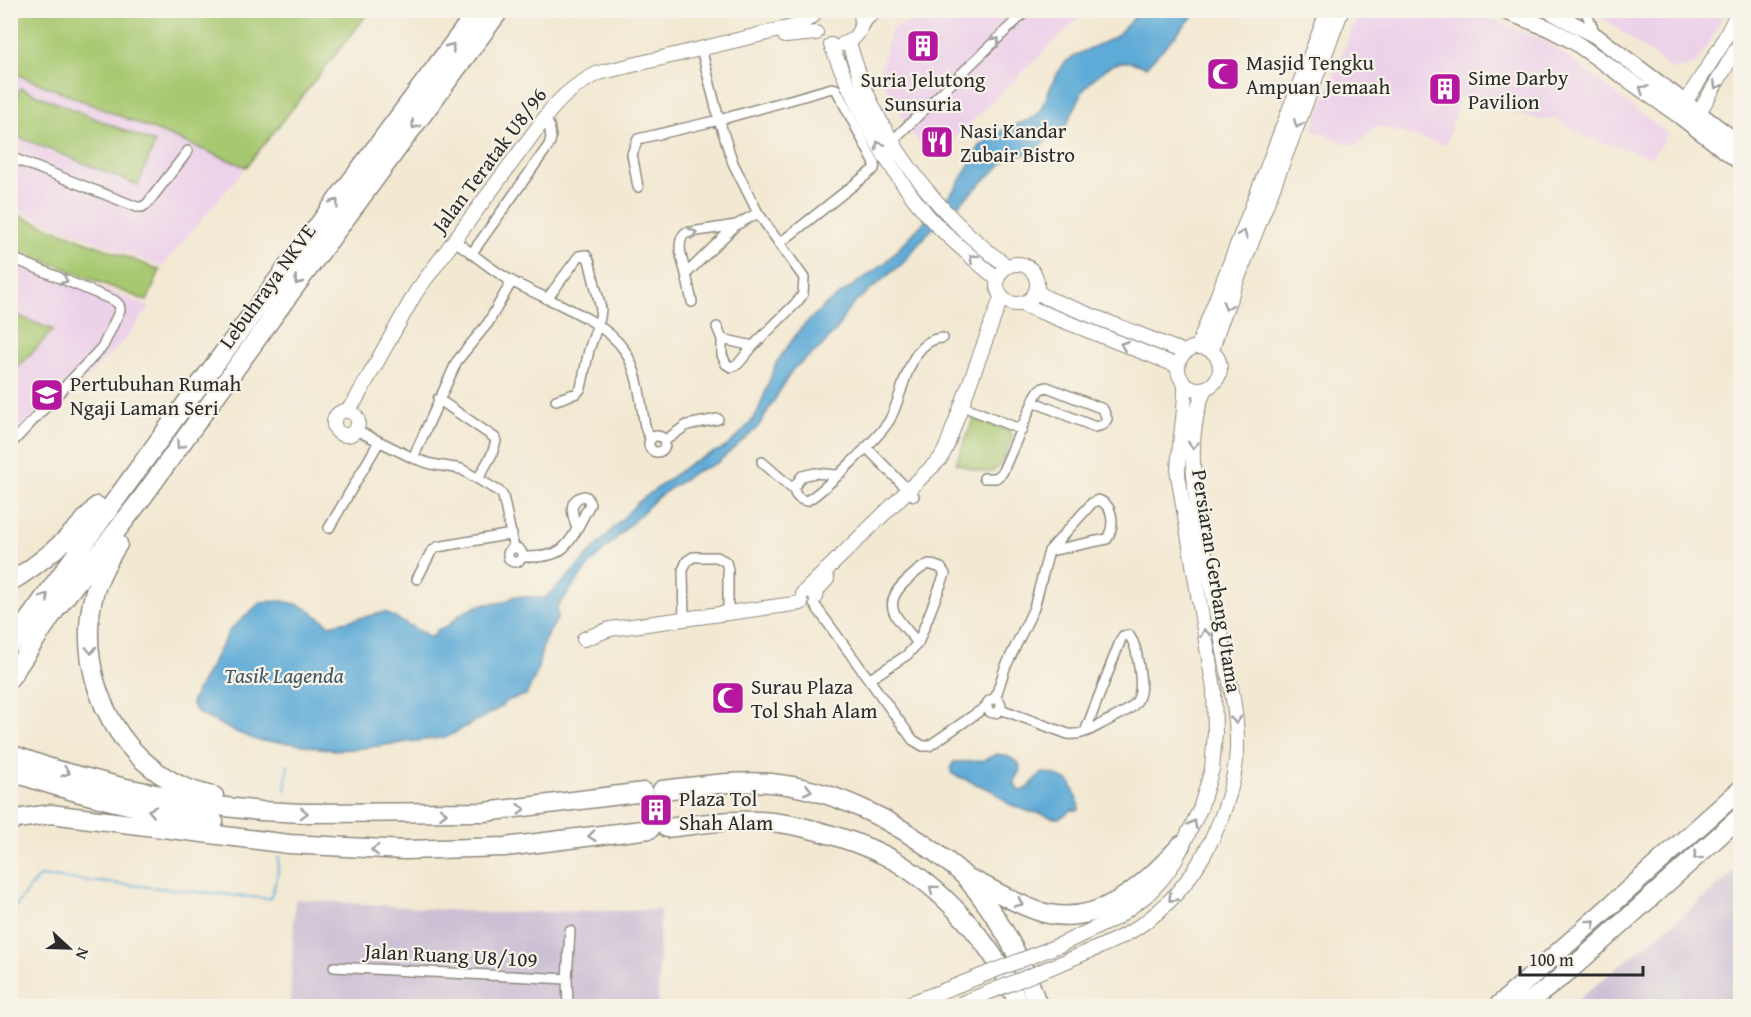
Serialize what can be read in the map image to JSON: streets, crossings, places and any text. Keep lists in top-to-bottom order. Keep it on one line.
{"streets":{"highway":["Lebuhraya NKVE"],"street":["Jalan Teratak U8/96","Persiaran Gerbang Utama","Jalan Ruang U8/109"]},"water":["Tasik Lagenda"],"places":{"building":["Suria Jelutong Sunsuria","Sime Darby Pavilion","Plaza Tol Shah Alam"],"mosque":["Masjid Tengku Ampuan Jemaah","Surau Plaza Tol Shah Alam"],"restaurant":["Nasi Kandar Zubair Bistro"],"school or university":["Pertubuhan Rumah Ngaji Laman Seri"]},"scale_bar":"100 m","north":"right"}
